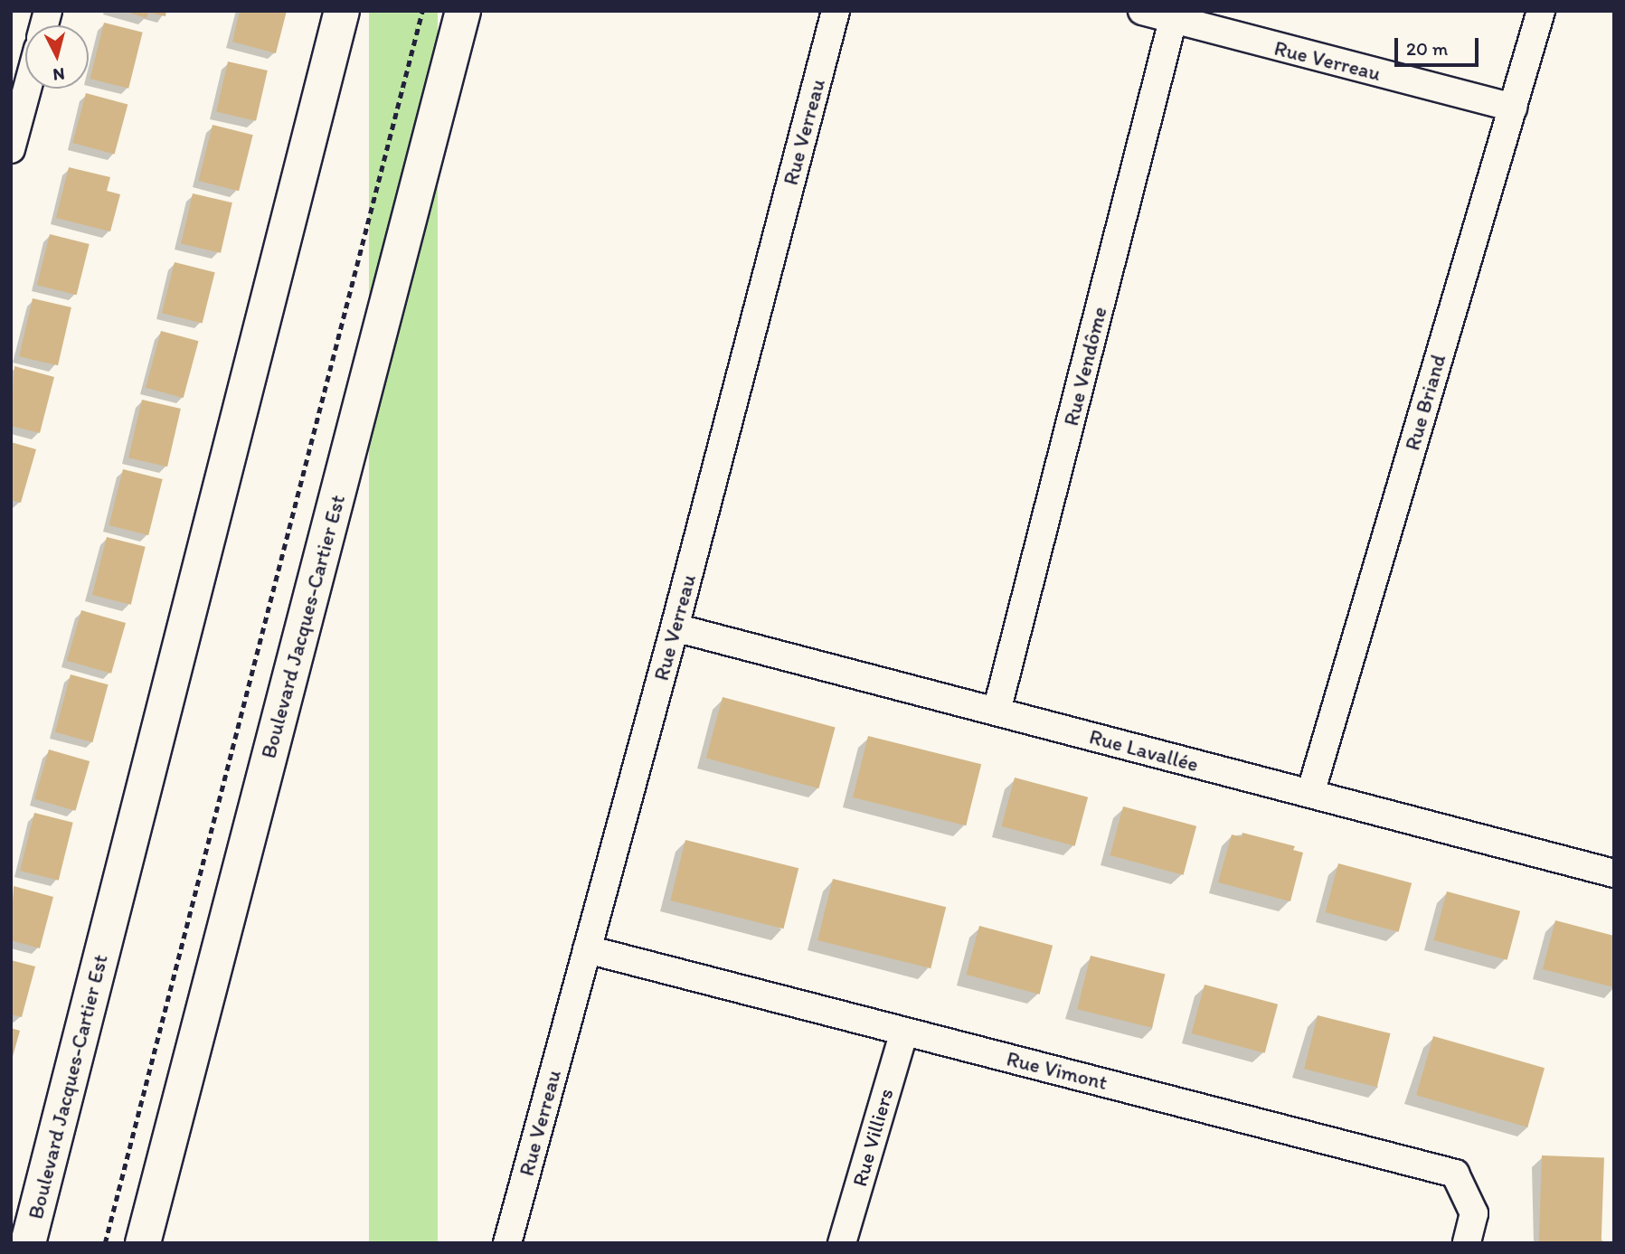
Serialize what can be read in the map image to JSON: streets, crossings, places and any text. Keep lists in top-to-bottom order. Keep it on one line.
{"streets":{"main road":["Boulevard Jacques-Cartier Est"],"street":["Rue Verreau","Rue Vendôme","Rue Briand","Rue Lavallée","Rue Vimont","Rue Villiers"]},"crossings":[["Rue Verreau","Rue Vendôme"],["Rue Verreau","Rue Briand"],["Rue Verreau","Rue Lavallée"],["Rue Verreau","Rue Vimont"],["Rue Vendôme","Rue Lavallée"],["Rue Briand","Rue Lavallée"],["Rue Vimont","Rue Villiers"]],"scale_bar":"20 m","north":"bottom"}
